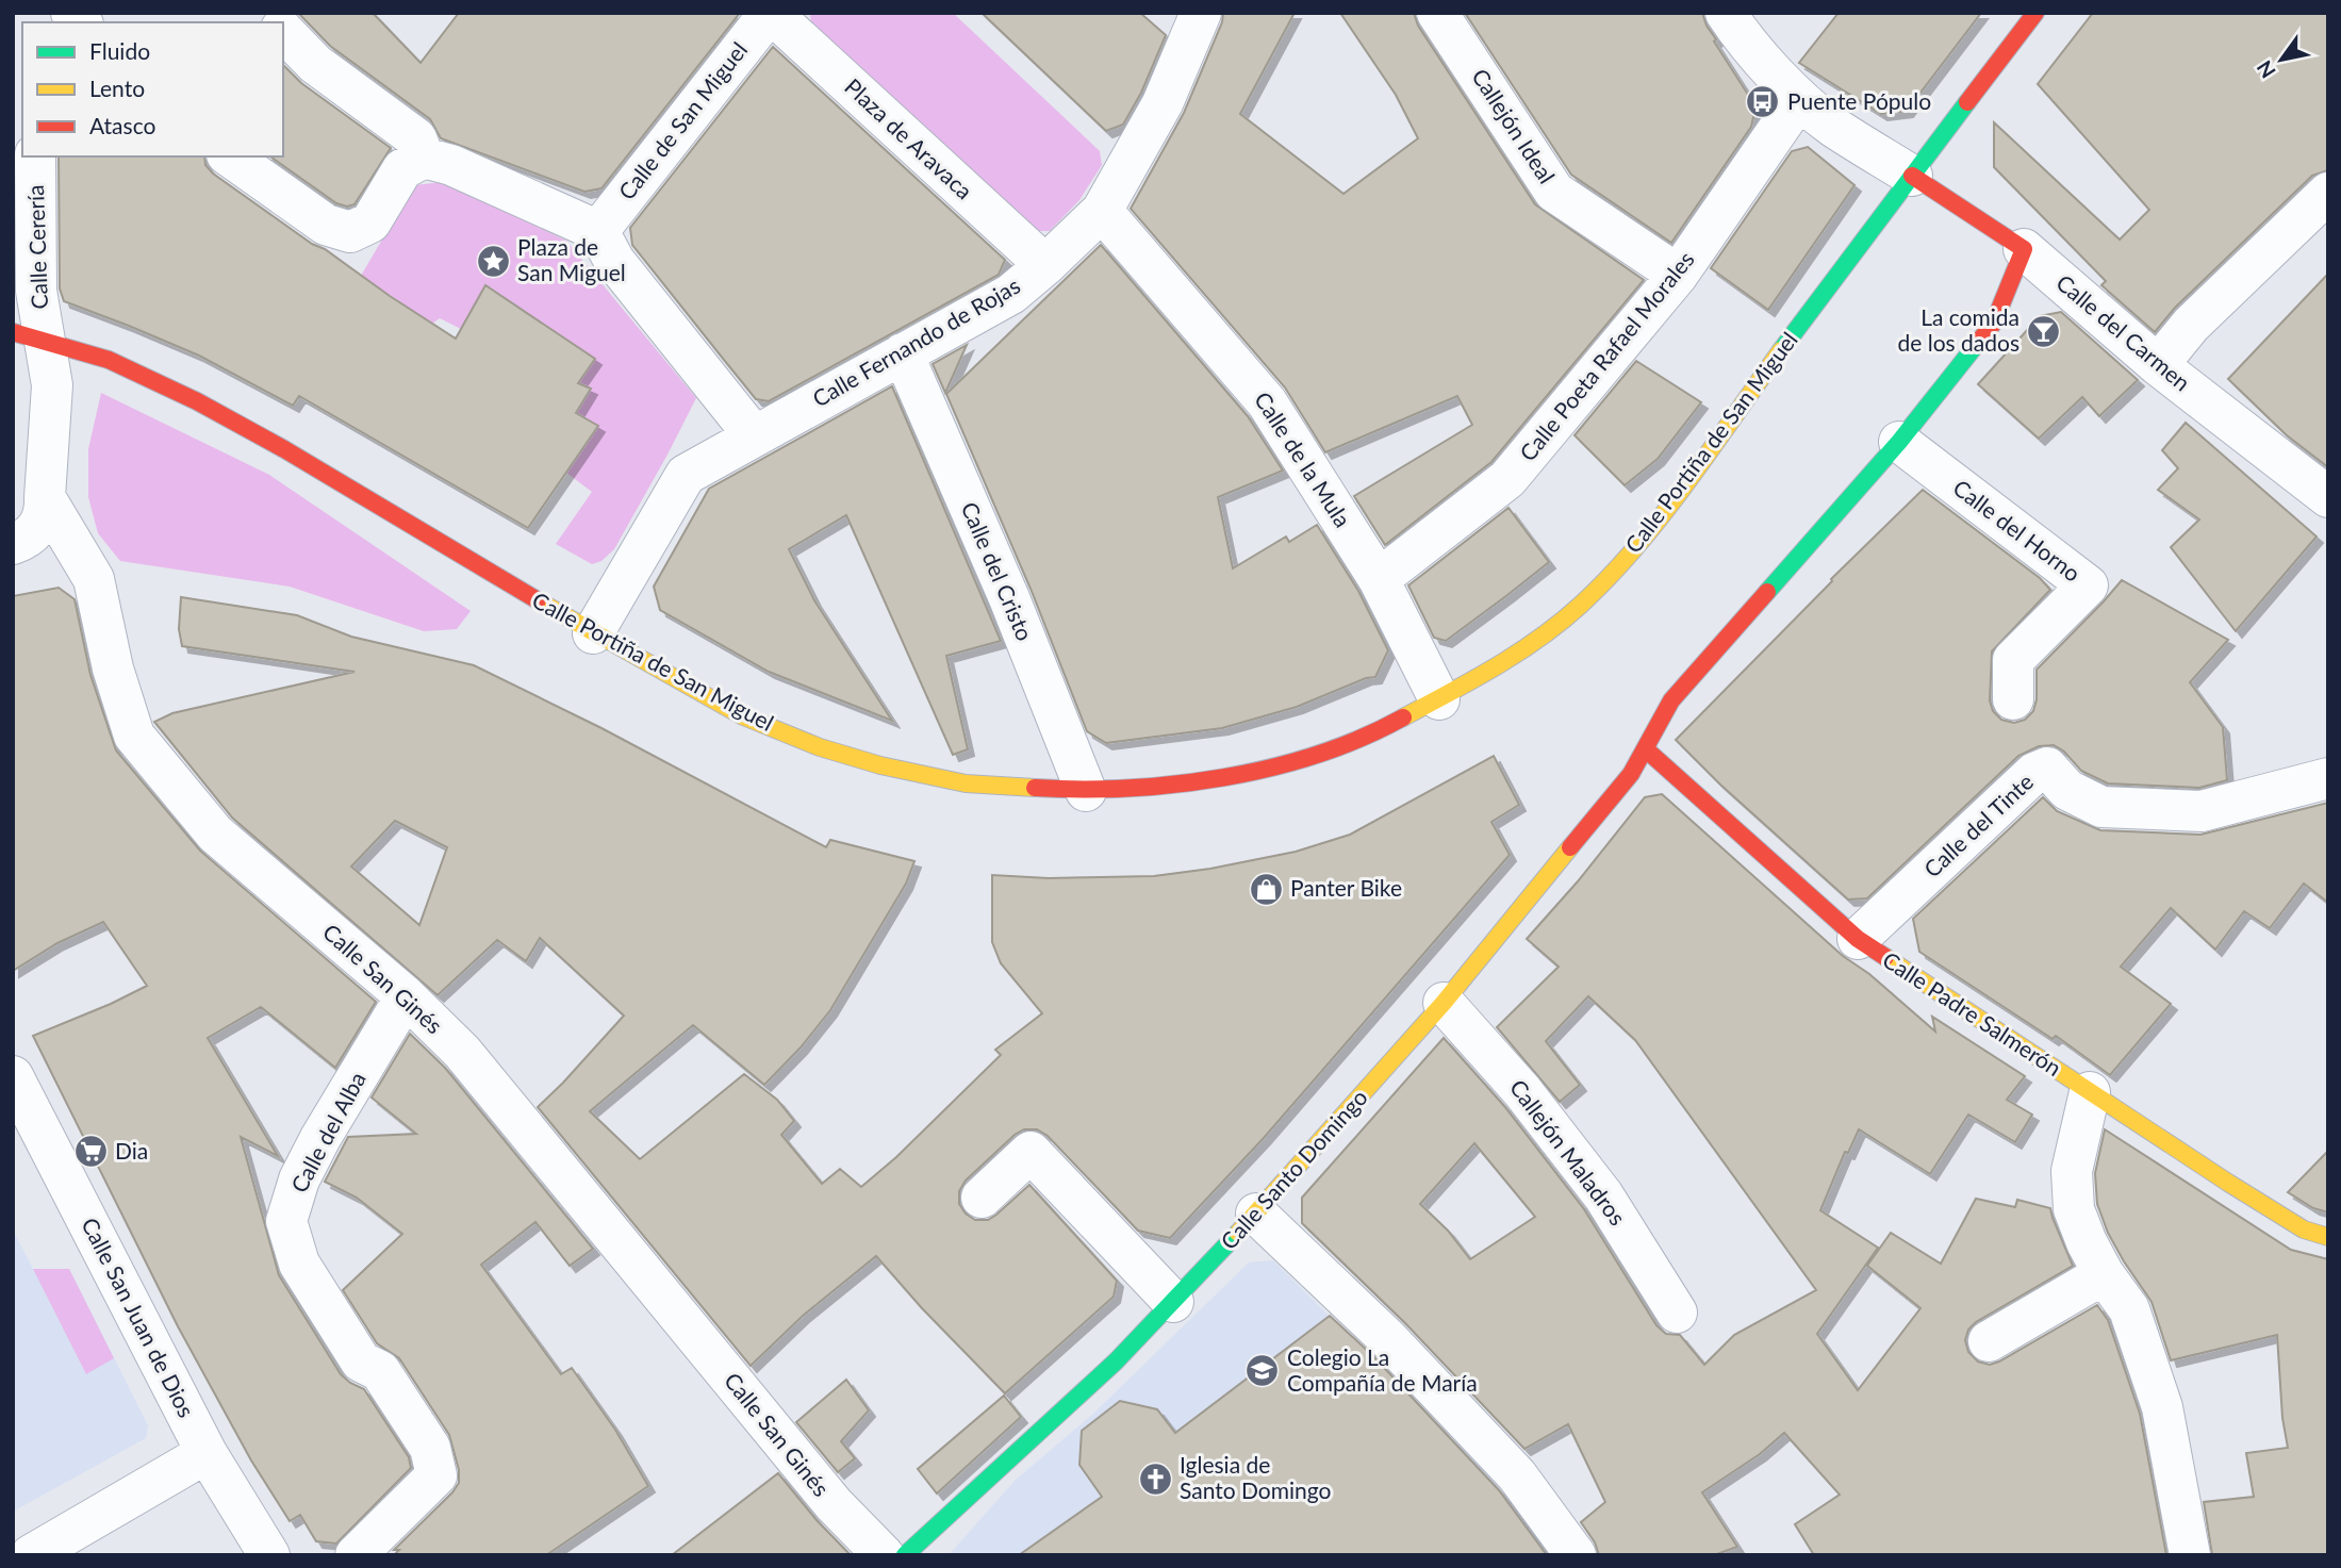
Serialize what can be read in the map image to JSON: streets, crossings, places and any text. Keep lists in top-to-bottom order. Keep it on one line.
{"streets":{"main road":["Calle del Carmen","Calle Portiña de San Miguel","Calle Padre Salmerón","Calle Santo Domingo"],"street":["Calle de San Miguel","Callejón Ideal","Plaza de Aravaca","Calle Cerería","Calle Fernando de Rojas","Calle Poeta Rafael Morales","Calle de la Mula","Calle del Horno","Calle del Cristo","Calle del Tinte","Calle San Ginés","Calle del Alba","Callejón Maladros","Calle San Juan de Dios"]},"crossings":[["Calle de San Miguel","Plaza de Aravaca"],["Callejón Ideal","Calle Poeta Rafael Morales"],["Plaza de Aravaca","Calle Fernando de Rojas"],["Calle Cerería","Calle Portiña de San Miguel"],["Calle del Carmen","Calle Portiña de San Miguel"],["Calle Fernando de Rojas","Calle Portiña de San Miguel"],["Calle Fernando de Rojas","Calle de la Mula"],["Calle Fernando de Rojas","Calle del Cristo"],["Calle Poeta Rafael Morales","Calle de la Mula"],["Calle Portiña de San Miguel","Calle de la Mula"],["Calle Portiña de San Miguel","Calle del Cristo"],["Calle del Tinte","Calle Padre Salmerón"],["Calle San Ginés","Calle del Alba"],["Calle Padre Salmerón","Calle Santo Domingo"],["Callejón Maladros","Calle Santo Domingo"]],"places":{"bus stop":["Puente Pópulo"],"place":["Plaza de San Miguel"],"bar":["La comida de los dados"],"shop":["Panter Bike"],"supermarket":["Dia"],"school or university":["Colegio La Compañía de María"],"church":["Iglesia de Santo Domingo"]},"legend":["Fluido","Lento","Atasco"],"north":"bottom left"}
